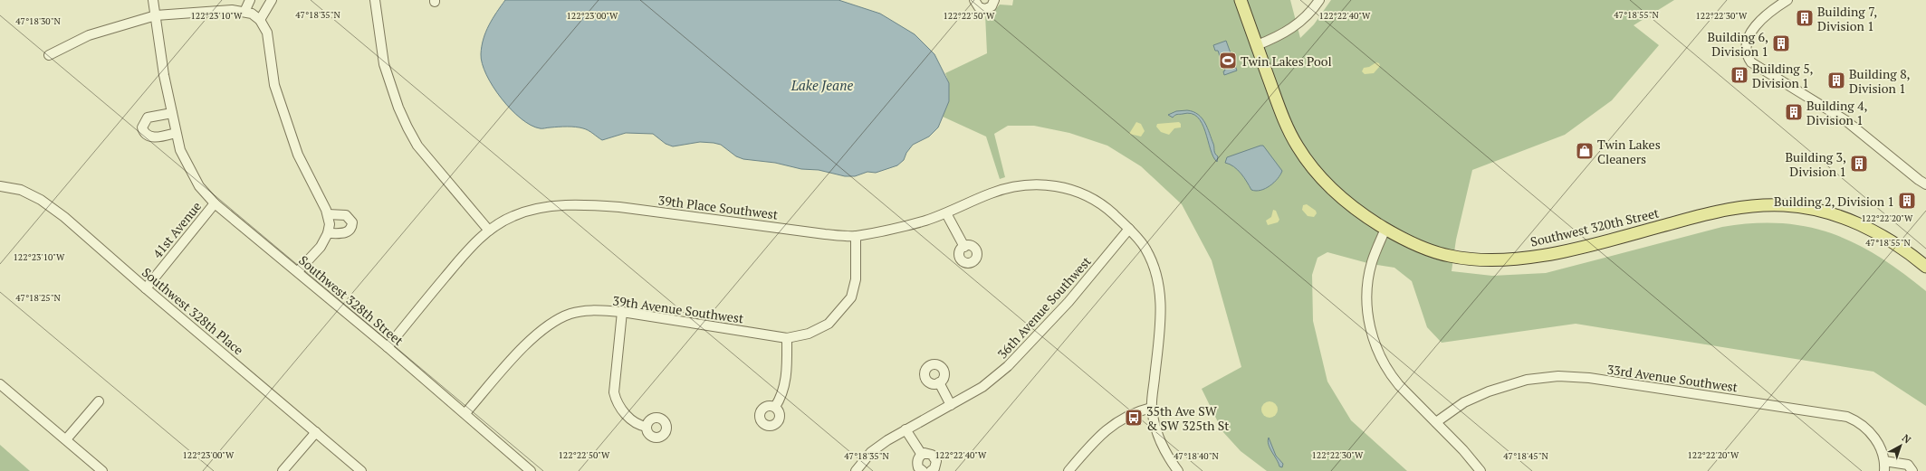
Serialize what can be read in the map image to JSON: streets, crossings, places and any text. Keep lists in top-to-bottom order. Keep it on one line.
{"streets":{"main road":["Southwest 320th Street"],"street":["39th Place Southwest","41st Avenue","Southwest 328th Street","36th Avenue Southwest","39th Avenue Southwest","Southwest 328th Place","33rd Avenue Southwest"]},"crossings":[["39th Place Southwest","Southwest 328th Street"],["39th Place Southwest","36th Avenue Southwest"],["39th Place Southwest","39th Avenue Southwest"],["41st Avenue","Southwest 328th Street"],["41st Avenue","Southwest 328th Place"],["Southwest 328th Street","39th Avenue Southwest"]],"water":["Lake Jeane"],"places":{"building":["Building 7, Division 1","Building 6, Division 1","Building 5, Division 1","Building 8, Division 1","Building 4, Division 1","Building 3, Division 1","Building 2, Division 1"],"sports":["Twin Lakes Pool"],"shop":["Twin Lakes Cleaners"],"bus stop":["35th Ave SW & SW 325th St"]},"north":"top right","coordinates":["47°18'35\"N","47°18'55\"N","122°23'10\"W","122°23'00\"W","122°22'50\"W","122°22'40\"W","122°22'30\"W","47°18'30\"N","122°22'20\"W","47°18'25\"N","47°18'40\"N","47°18'45\"N"]}
